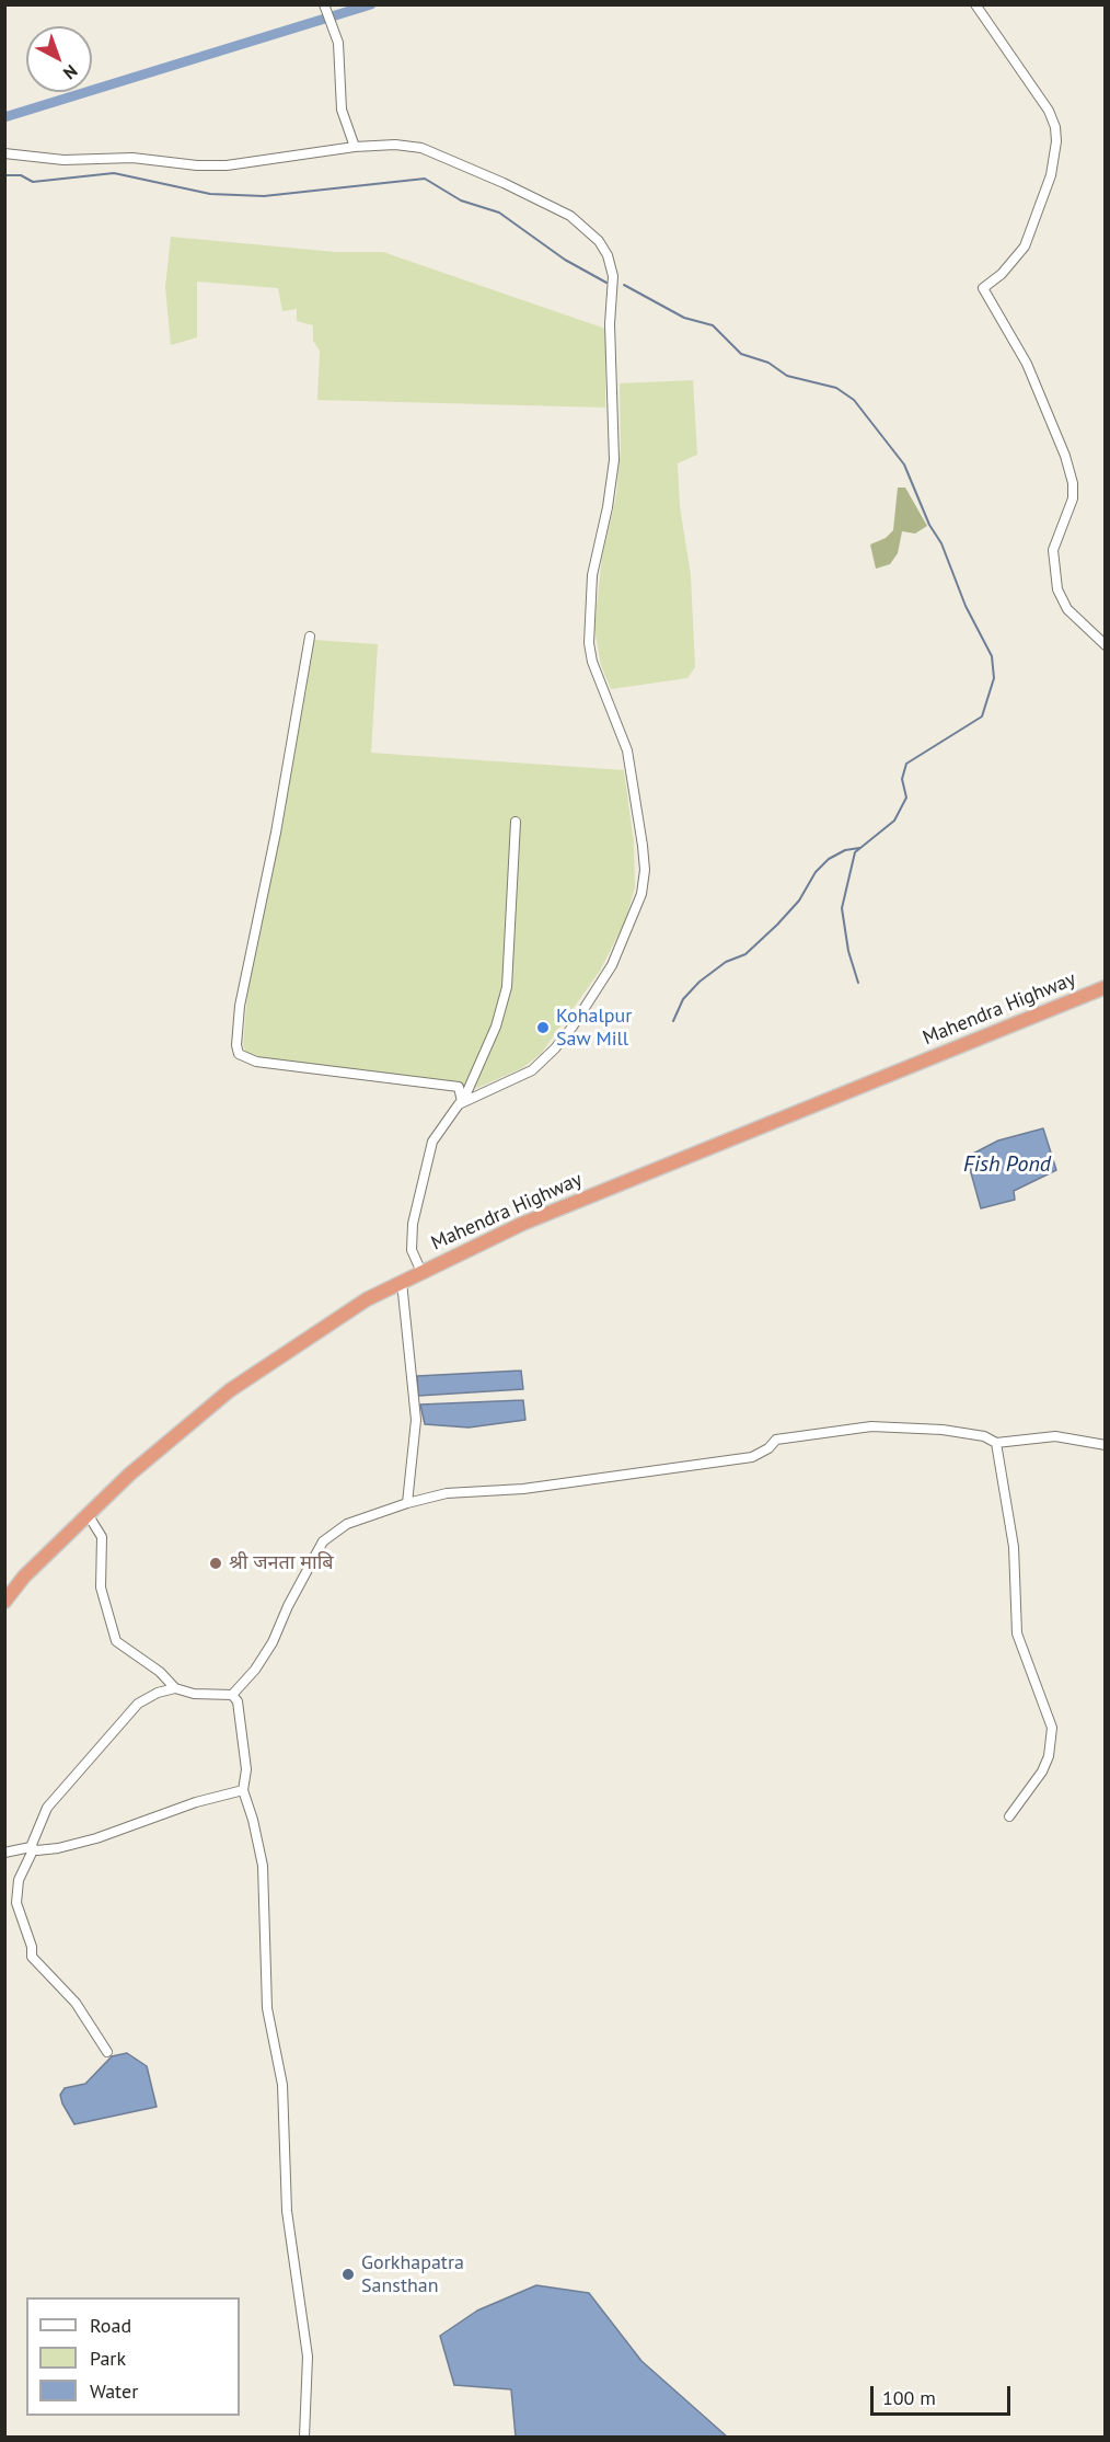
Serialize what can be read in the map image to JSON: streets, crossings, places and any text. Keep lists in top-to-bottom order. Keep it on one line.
{"streets":{"highway":["Mahendra Highway"]},"water":["Fish Pond"],"places":["Kohalpur Saw Mill","श्री जनता माबि","Gorkhapatra Sansthan"],"legend":["Road","Park","Water"],"scale_bar":"100 m","north":"bottom right"}
